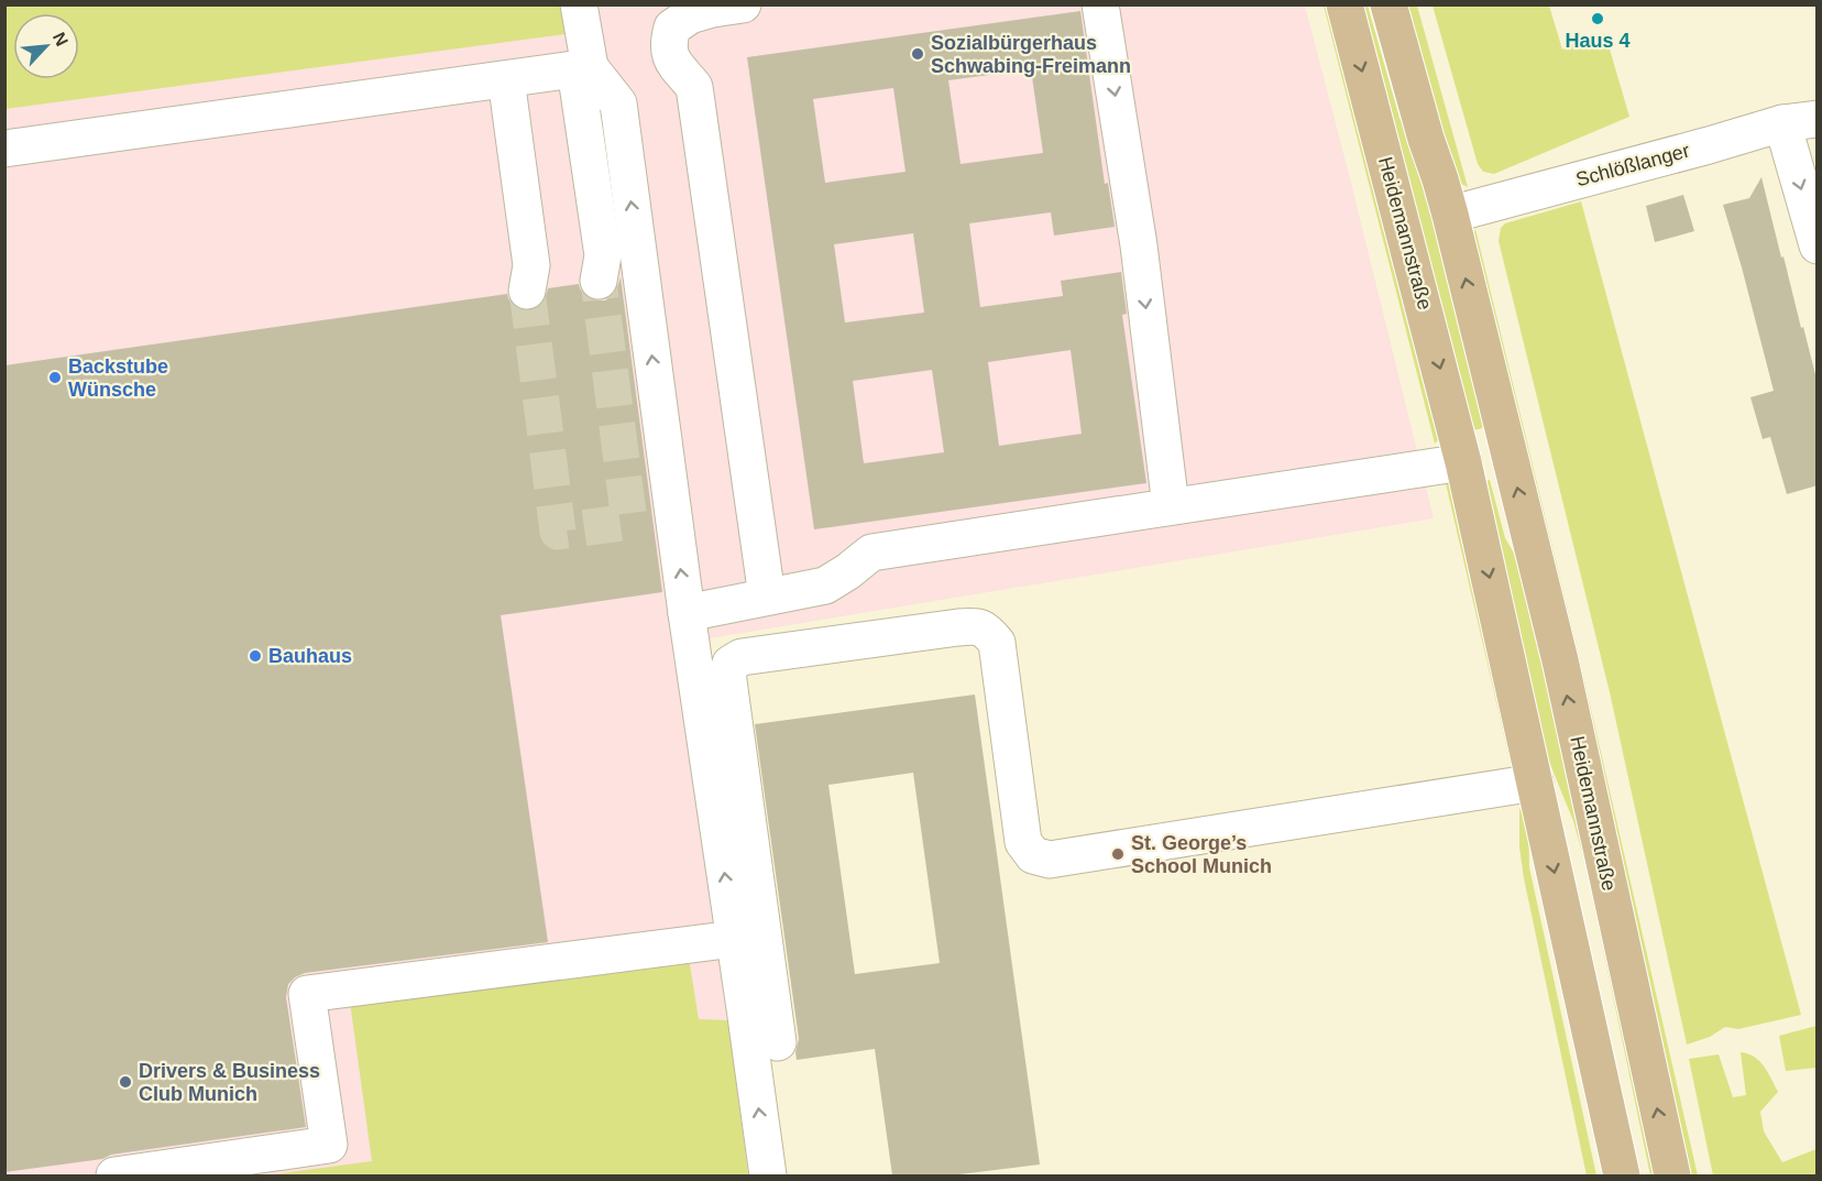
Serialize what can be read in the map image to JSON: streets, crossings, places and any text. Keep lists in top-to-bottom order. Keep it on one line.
{"streets":{"main road":["Heidemannstraße"],"street":["Schlößlanger"]},"crossings":[["Schlößlanger","Heidemannstraße"]],"places":["Haus 4","Sozialbürgerhaus Schwabing-Freimann","Backstube Wünsche","Bauhaus","St. George’s School Munich","Drivers & Business Club Munich"],"north":"top right"}
